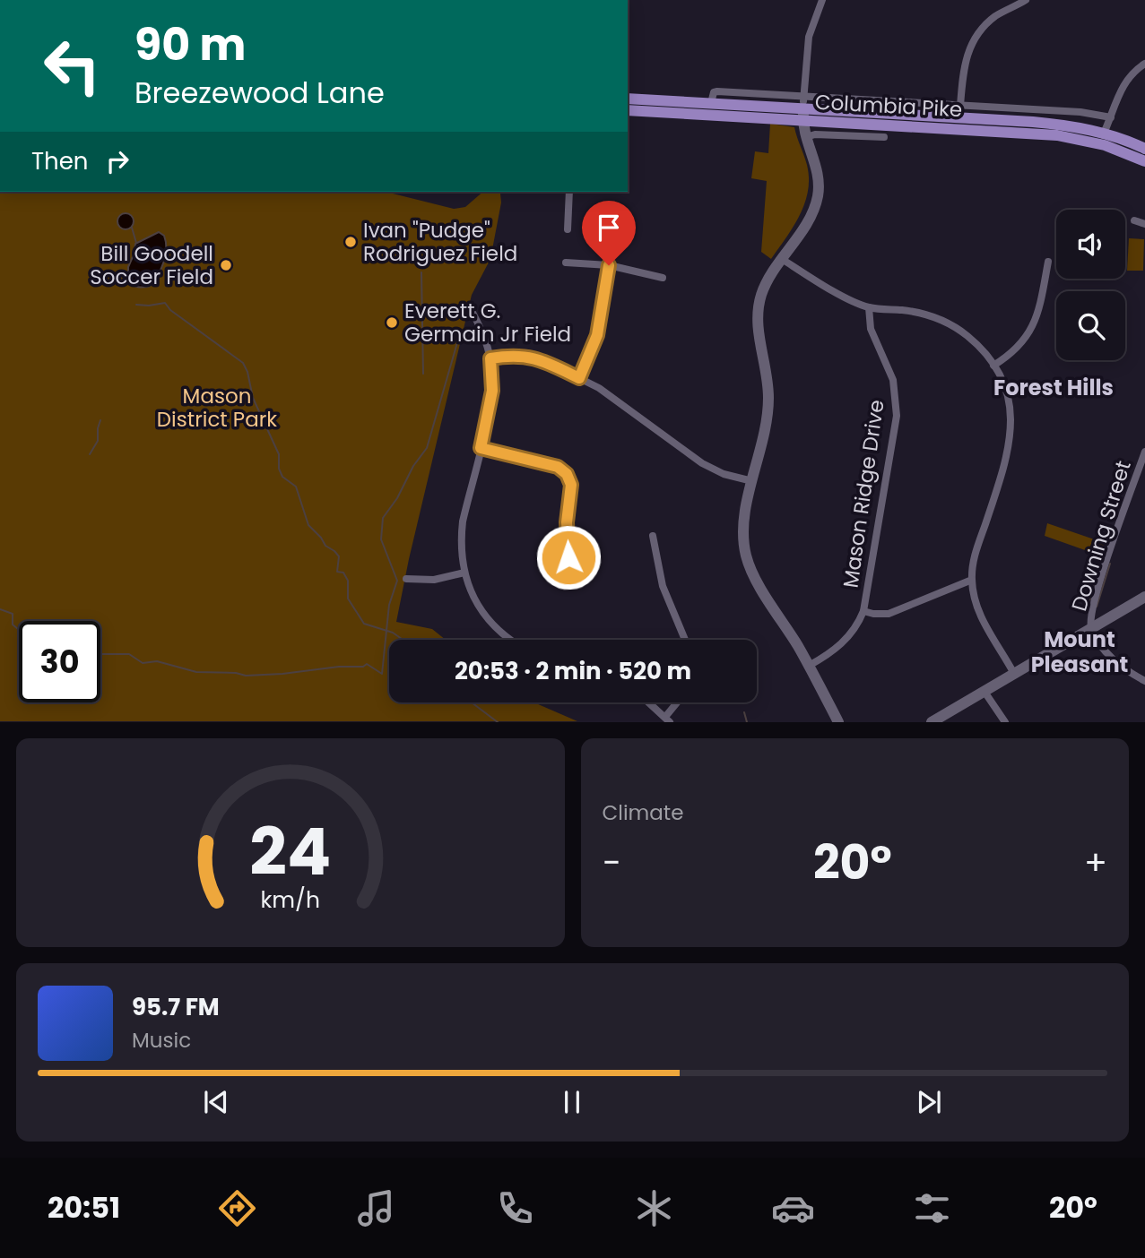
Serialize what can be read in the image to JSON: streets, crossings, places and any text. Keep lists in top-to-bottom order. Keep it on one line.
{"streets":{"main road":["Columbia Pike"],"street":["Mason Ridge Drive","Downing Street"]},"districts":["Forest Hills","Mount Pleasant"],"parks":["Mason District Park"],"places":["Ivan \"Pudge\" Rodriguez Field","Bill Goodell Soccer Field","Everett G. Germain Jr Field"],"page":{"turn":["90 m","Breezewood Lane"],"then":"Then","limit":"30","trip":"20:53 · 2 min · 520 m","tile":"Climate","heat":["−","20°","+"],"song":["95.7 FM","Music"],"tabs":["20:51","20°"],"gauge":["24","km/h"]}}
